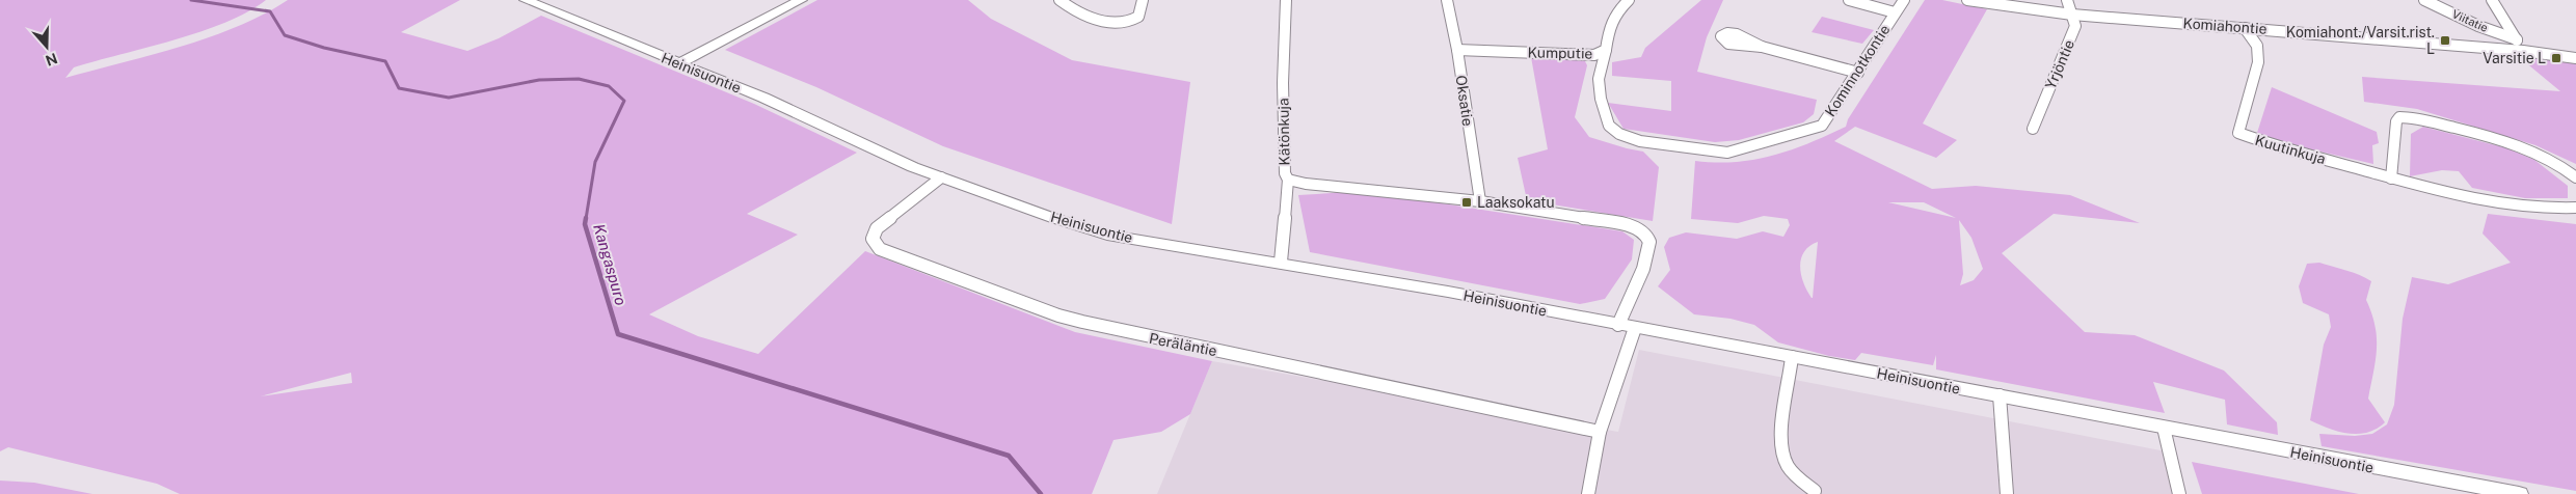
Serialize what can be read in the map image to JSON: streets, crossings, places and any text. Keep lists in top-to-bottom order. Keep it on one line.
{"streets":{"street":["Viitatie","Komiahontie","Kumputie","Yrjöntie","Kominnotkontie","Heinisuontie","Oksatie","Kätönkuja","Kuutinkuja","Peräläntie"]},"crossings":[["Komiahontie","Yrjöntie"],["Komiahontie","Kuutinkuja"],["Kumputie","Kominnotkontie"],["Kumputie","Oksatie"],["Heinisuontie","Kätönkuja"],["Heinisuontie","Peräläntie"]],"water":["Kangaspuro"],"places":{"transit":["Komiahont./Varsit.rist. L","Varsitie L","Laaksokatu"]},"north":"bottom"}
